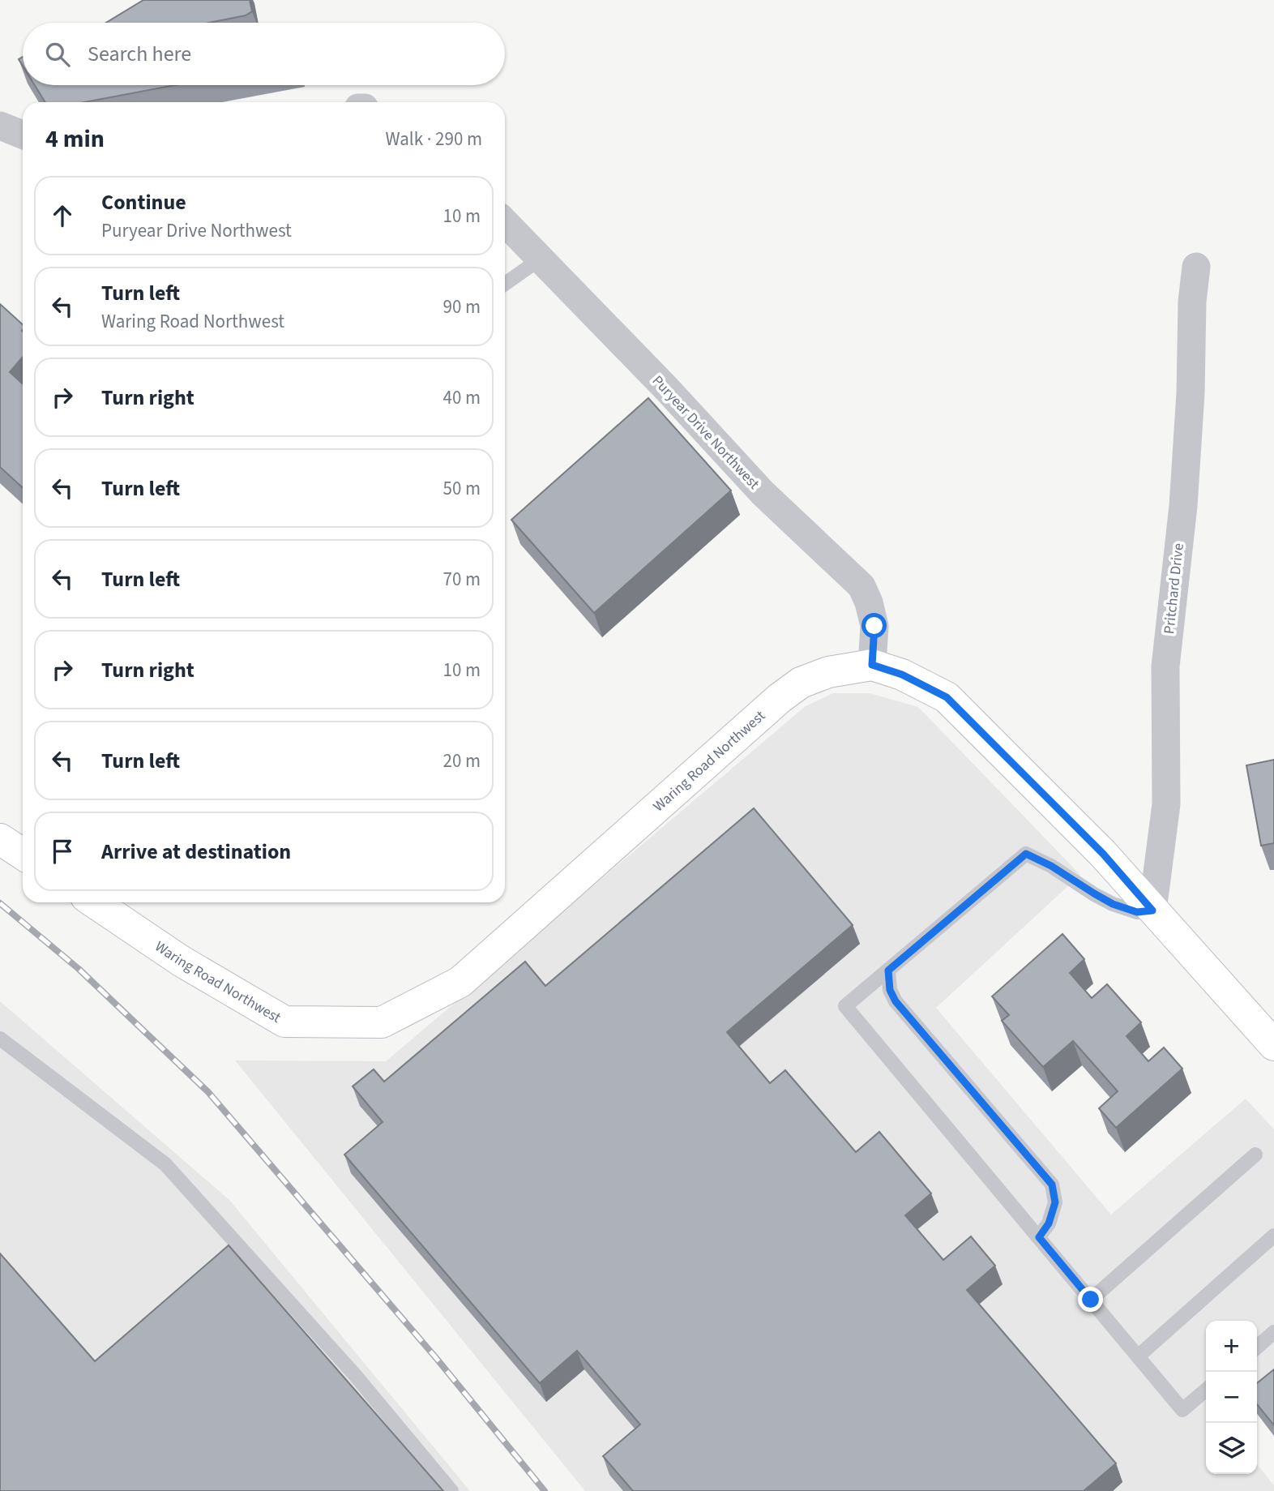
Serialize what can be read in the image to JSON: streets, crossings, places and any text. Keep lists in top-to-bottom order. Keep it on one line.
{"streets":{"street":["Puryear Drive Northwest","Pritchard Drive","Waring Road Northwest"]},"crossings":[["Puryear Drive Northwest","Waring Road Northwest"],["Pritchard Drive","Waring Road Northwest"]],"page":{"search":"Search here","heading":["4 min","Walk · 290 m"],"list":[["Continue","Puryear Drive Northwest","10 m"],["Turn left","Waring Road Northwest","90 m"],["Turn right","40 m"],["Turn left","50 m"],["Turn left","70 m"],["Turn right","10 m"],["Turn left","20 m"],"Arrive at destination"],"map_buttons":["+","−"]}}
